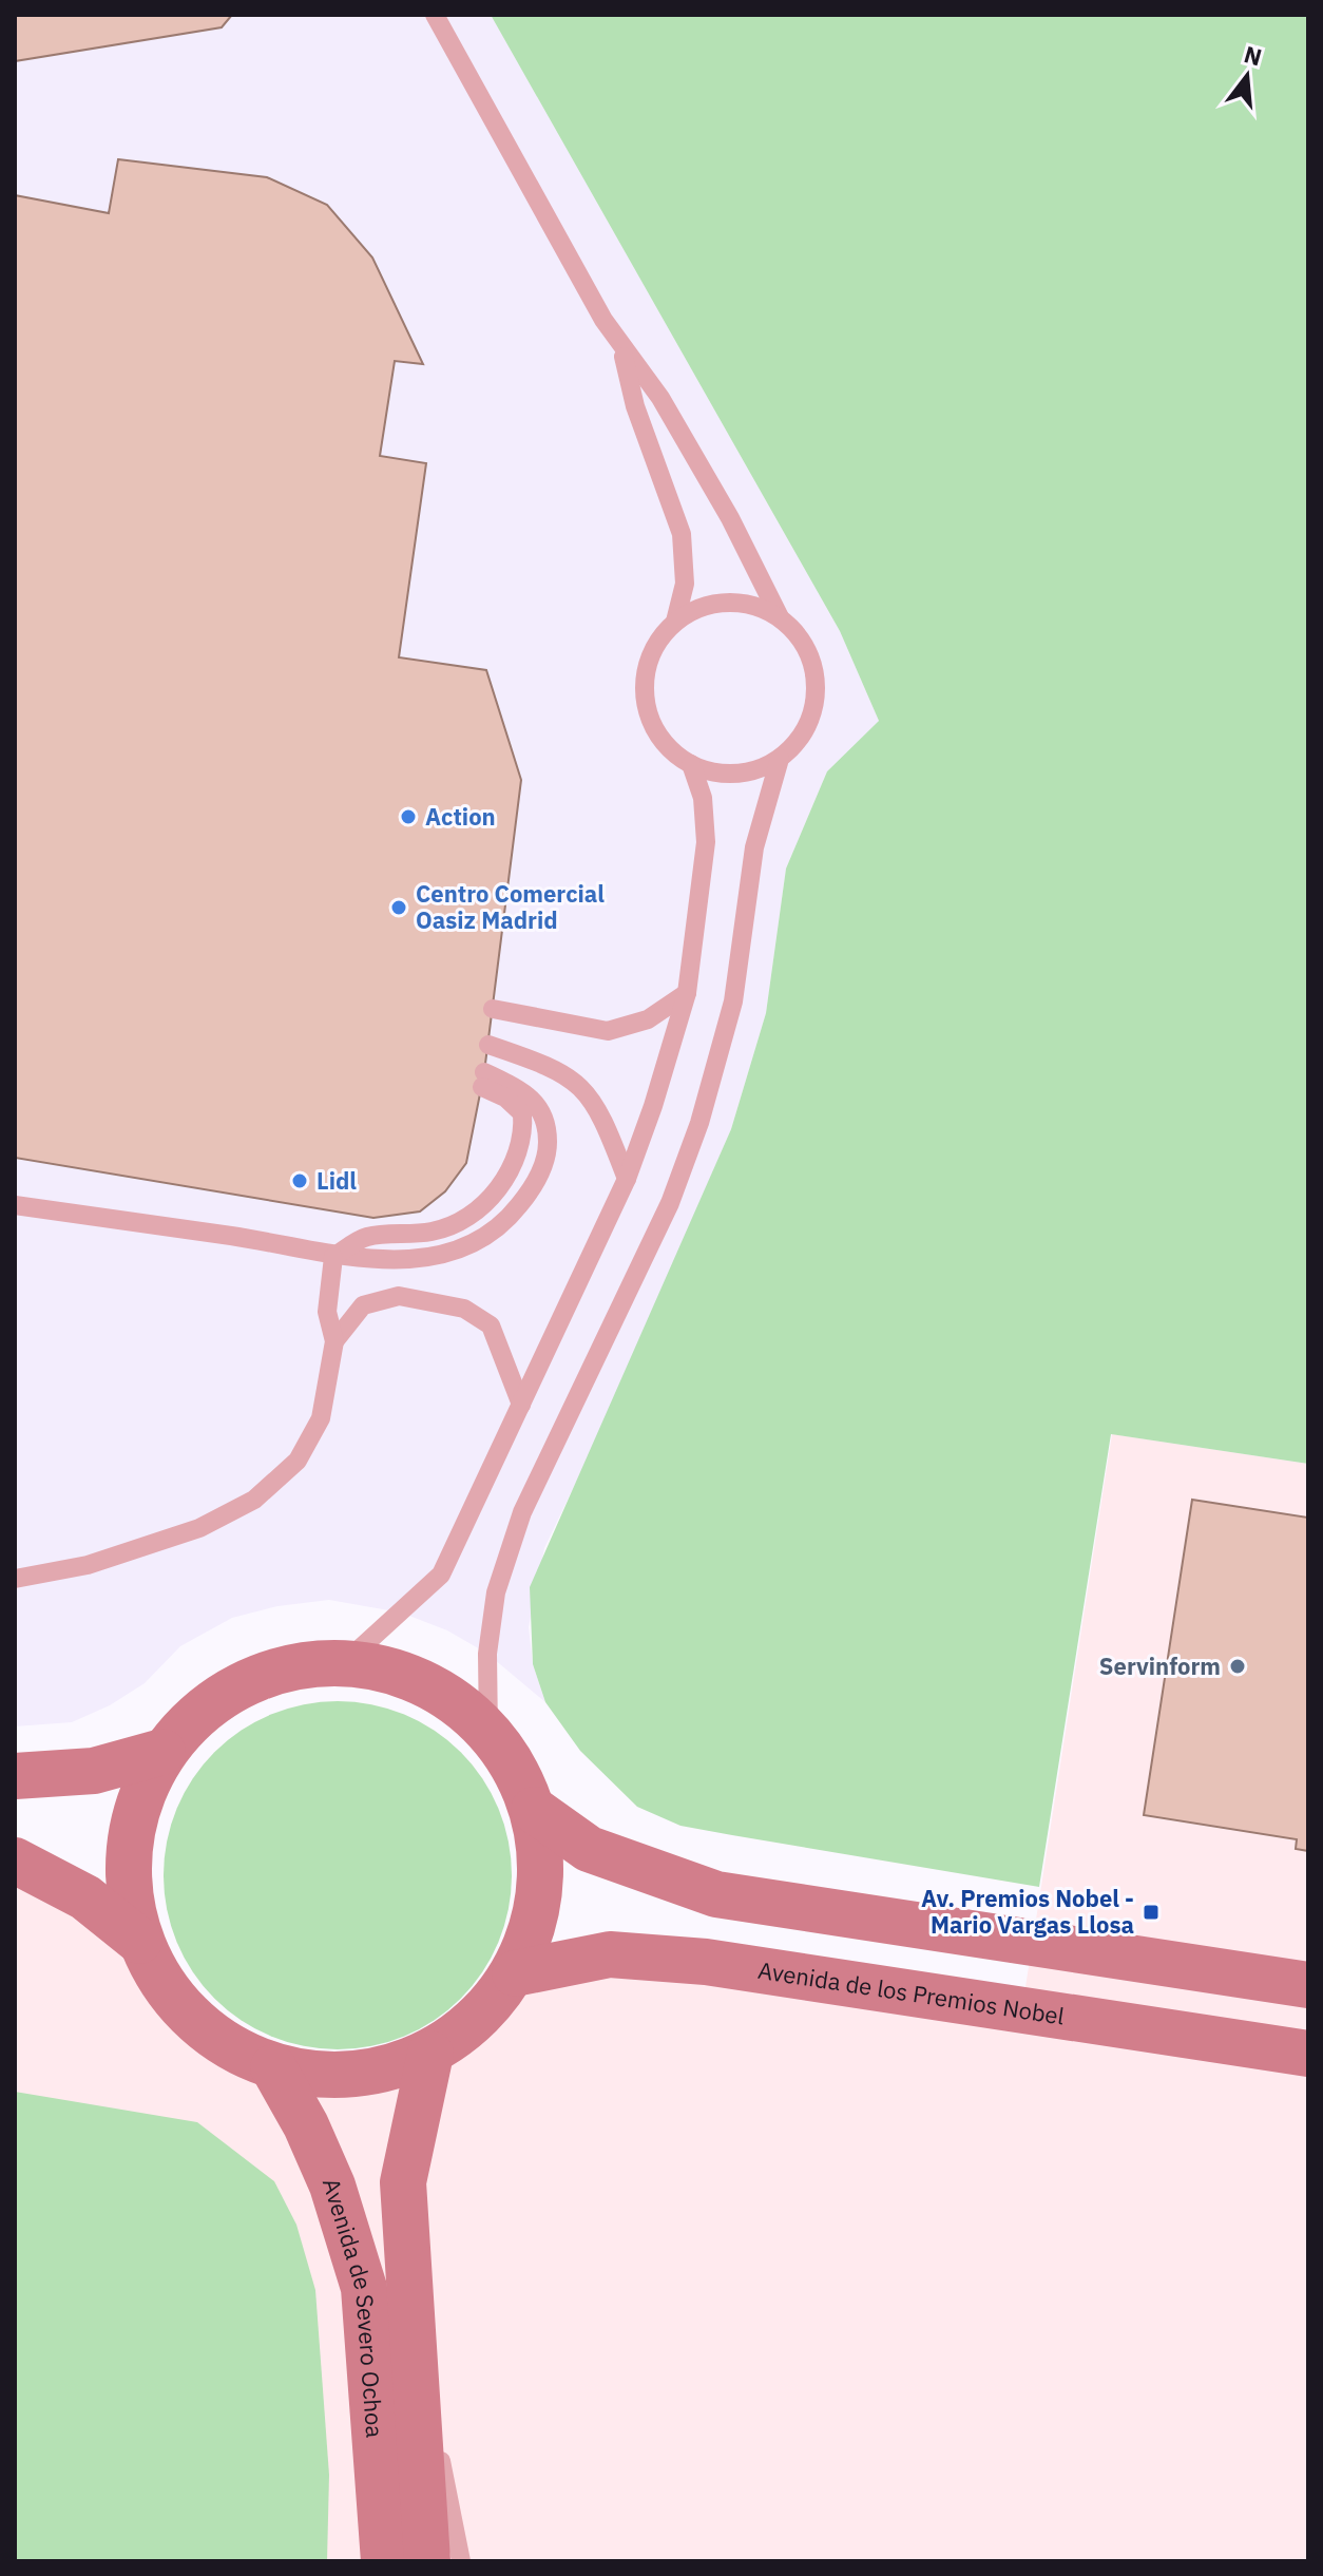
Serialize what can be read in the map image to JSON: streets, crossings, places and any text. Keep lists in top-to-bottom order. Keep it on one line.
{"streets":{"street":["Avenida de los Premios Nobel","Avenida de Severo Ochoa"]},"places":{"other":["Action","Centro Comercial Oasiz Madrid","Lidl","Servinform"],"transit":["Av. Premios Nobel - Mario Vargas Llosa"]},"north":"top"}
